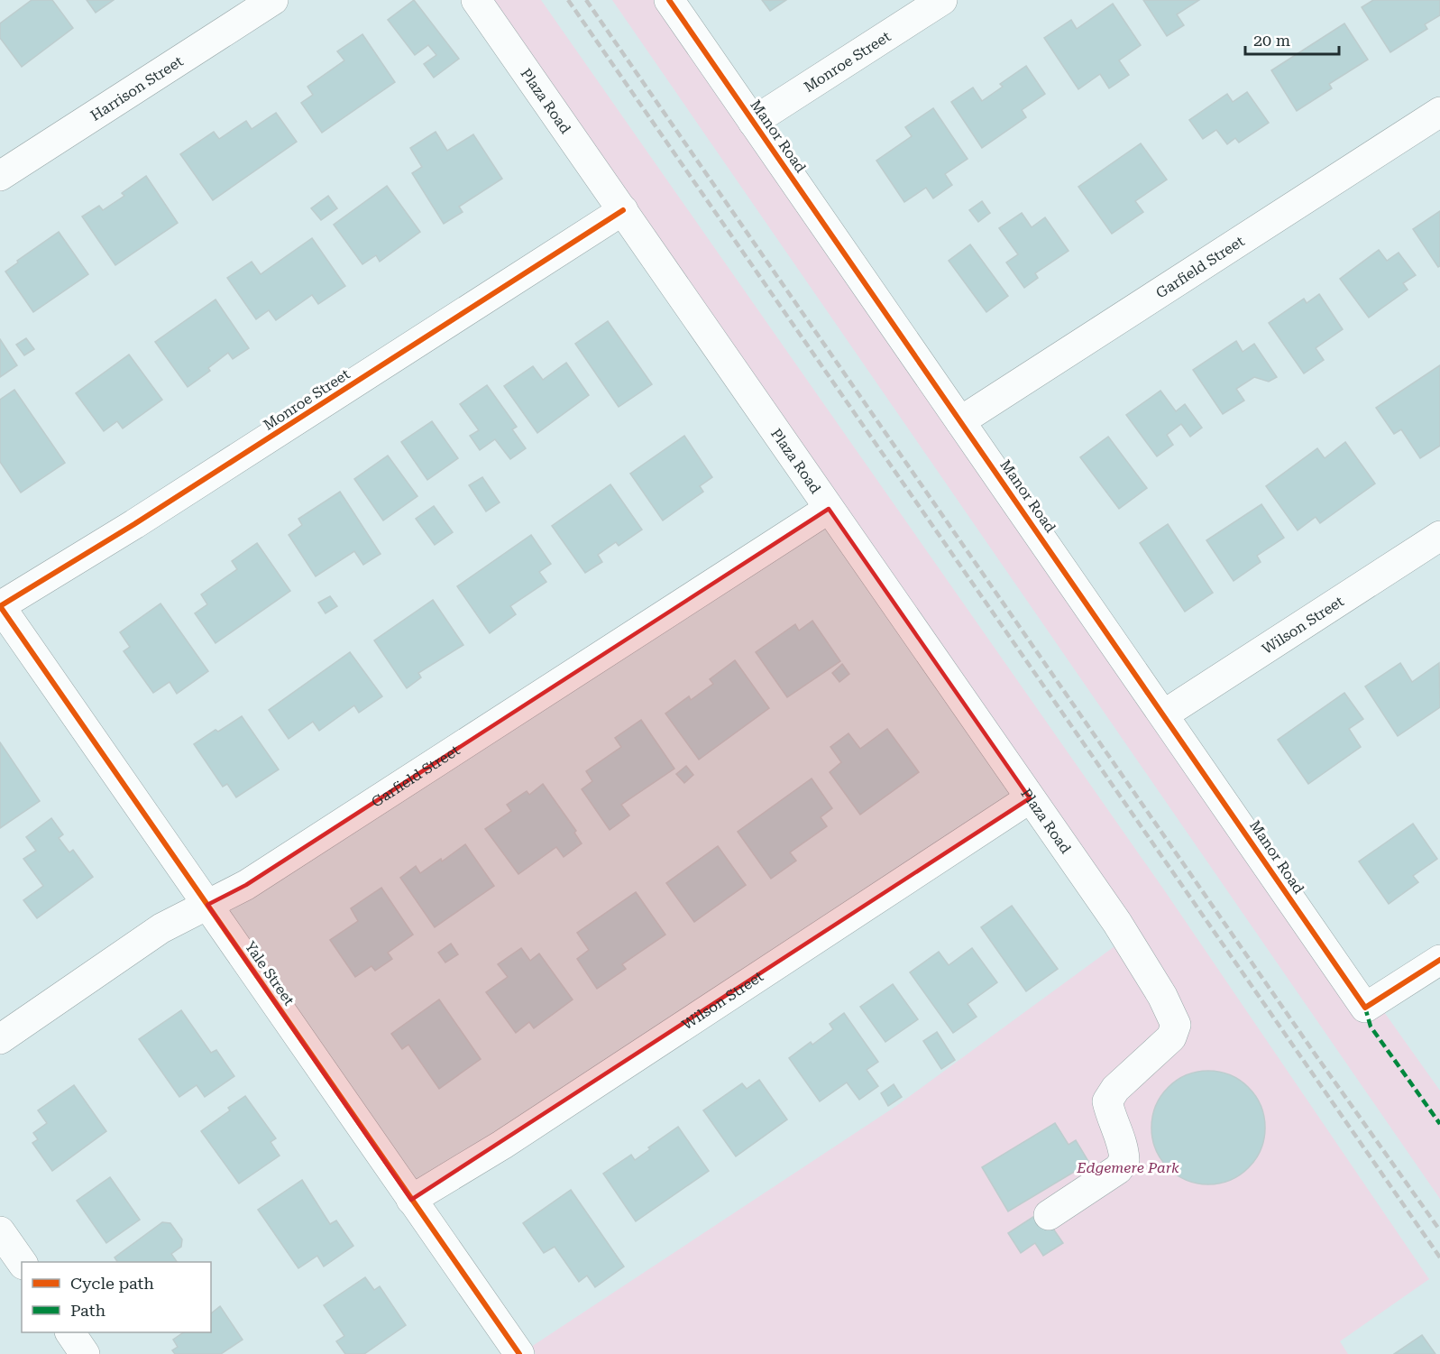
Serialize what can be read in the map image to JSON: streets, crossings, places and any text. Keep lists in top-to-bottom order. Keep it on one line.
{"streets":{"street":["Monroe Street","Harrison Street","Plaza Road","Manor Road","Garfield Street","Wilson Street","Yale Street"]},"crossings":[["Monroe Street","Plaza Road"],["Monroe Street","Manor Road"],["Monroe Street","Yale Street"],["Plaza Road","Garfield Street"],["Plaza Road","Wilson Street"],["Manor Road","Garfield Street"],["Manor Road","Wilson Street"],["Garfield Street","Yale Street"],["Wilson Street","Yale Street"]],"parks":["Edgemere Park"],"legend":["Cycle path","Path"],"scale_bar":"20 m"}
